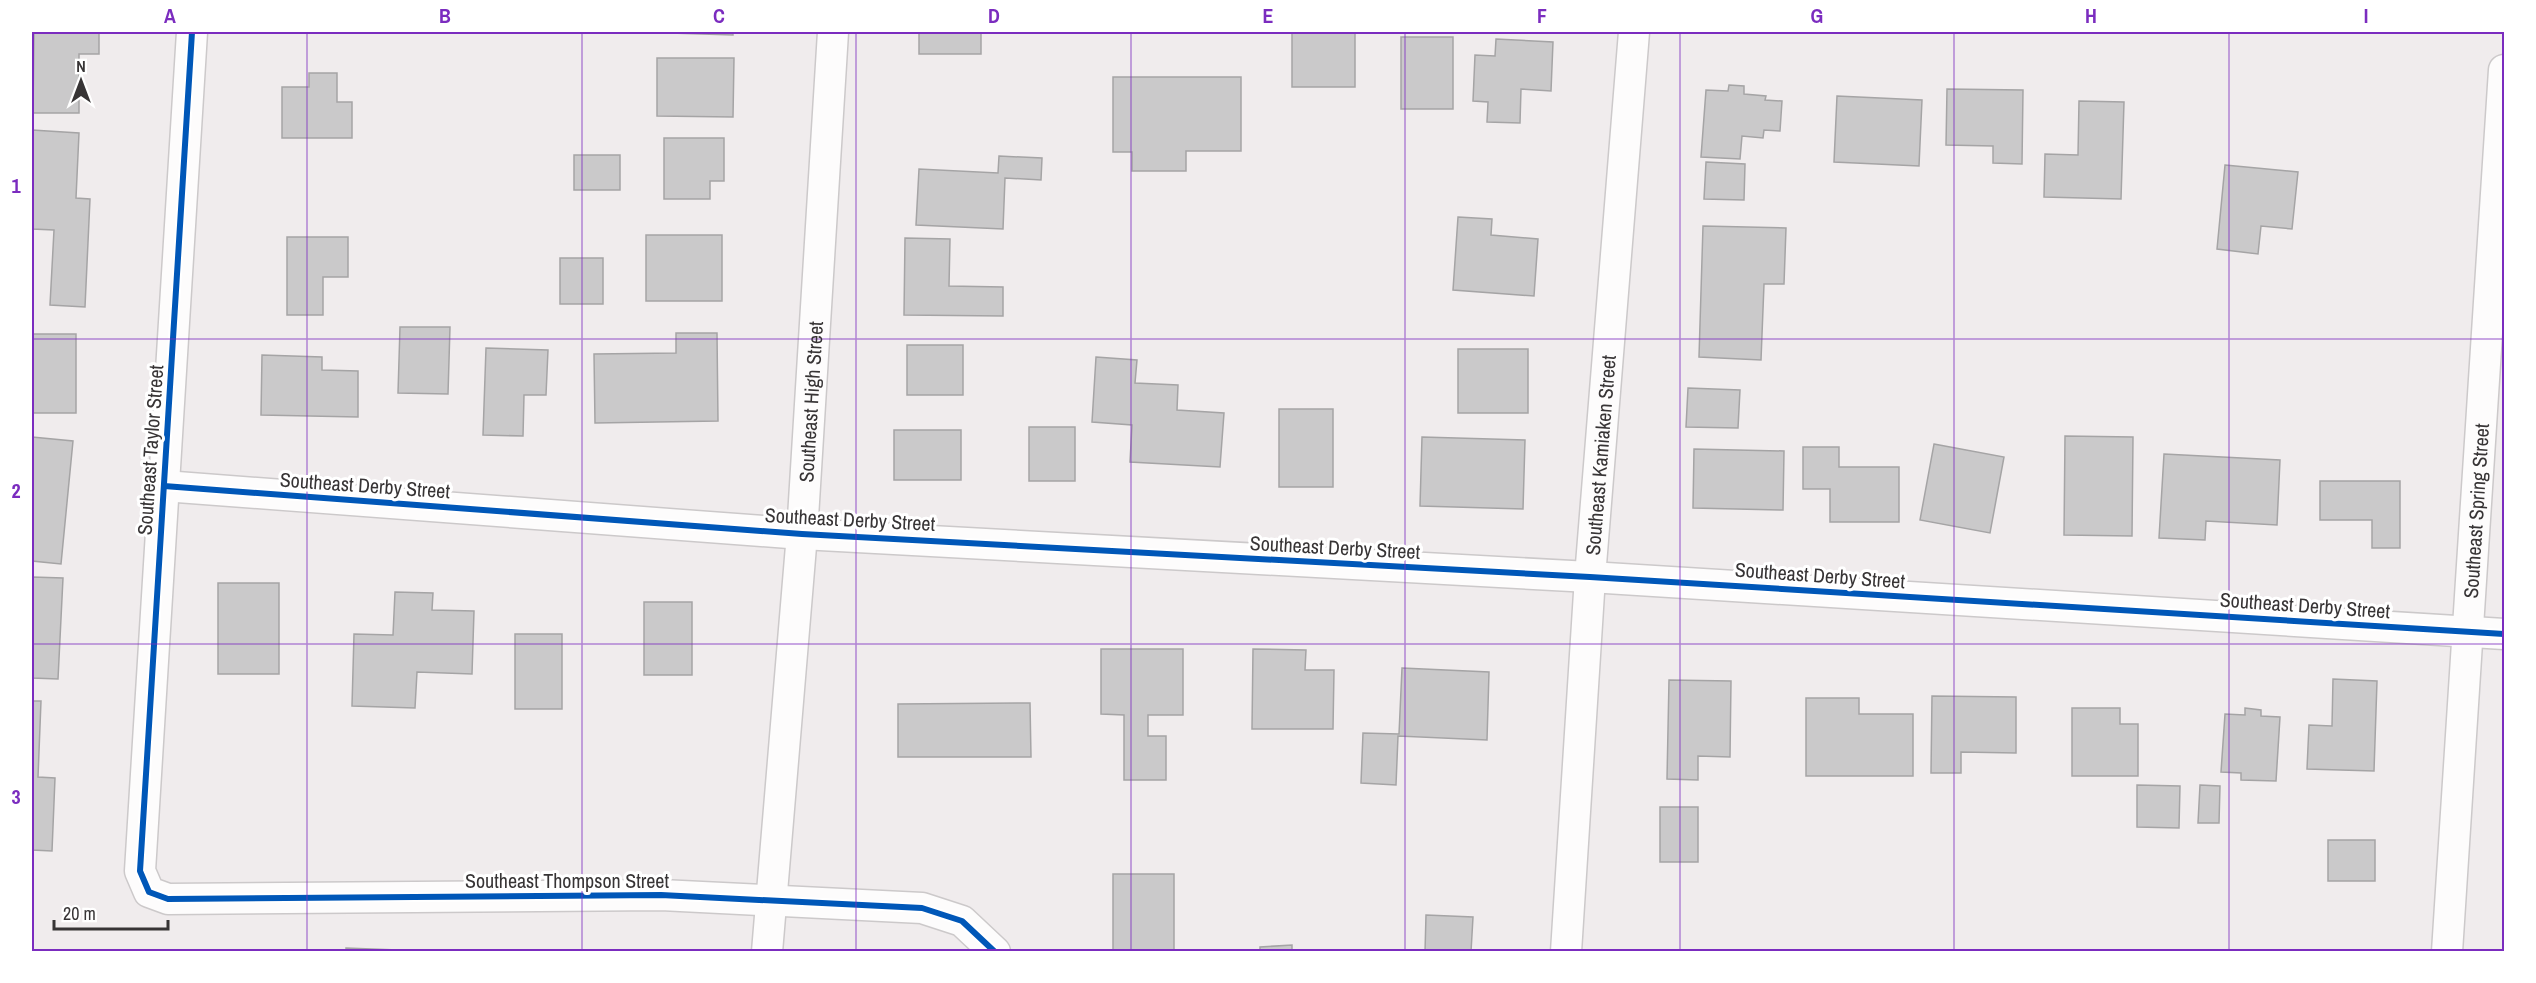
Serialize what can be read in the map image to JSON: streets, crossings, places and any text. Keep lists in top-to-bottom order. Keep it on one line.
{"streets":{"street":["Southeast High Street","Southeast Taylor Street","Southeast Kamiaken Street","Southeast Derby Street","Southeast Spring Street","Southeast Thompson Street"]},"crossings":[["Southeast High Street","Southeast Derby Street"],["Southeast High Street","Southeast Thompson Street"],["Southeast Taylor Street","Southeast Derby Street"],["Southeast Taylor Street","Southeast Thompson Street"],["Southeast Kamiaken Street","Southeast Derby Street"],["Southeast Derby Street","Southeast Spring Street"]],"scale_bar":"20 m","north":"top","grid":{"columns":["A","B","C","D","E","F","G","H","I"],"rows":["1","2","3"]}}
